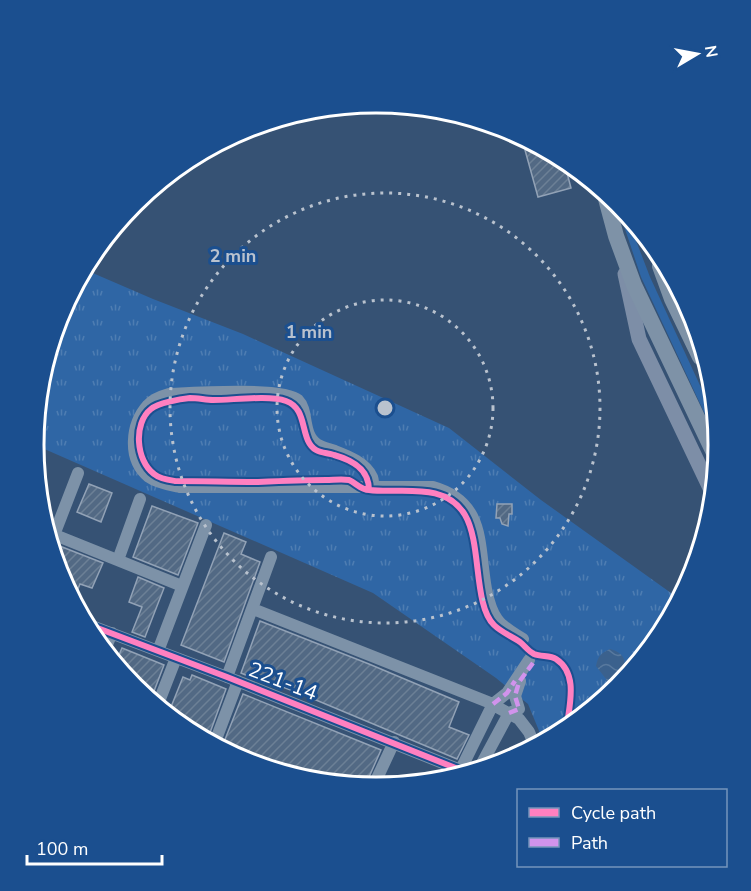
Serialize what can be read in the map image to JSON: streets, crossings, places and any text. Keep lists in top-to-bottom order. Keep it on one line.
{"streets":{"street":["221-14"]},"legend":["Cycle path","Path"],"scale_bar":"100 m","north":"right","rings":["2 min","1 min"]}
